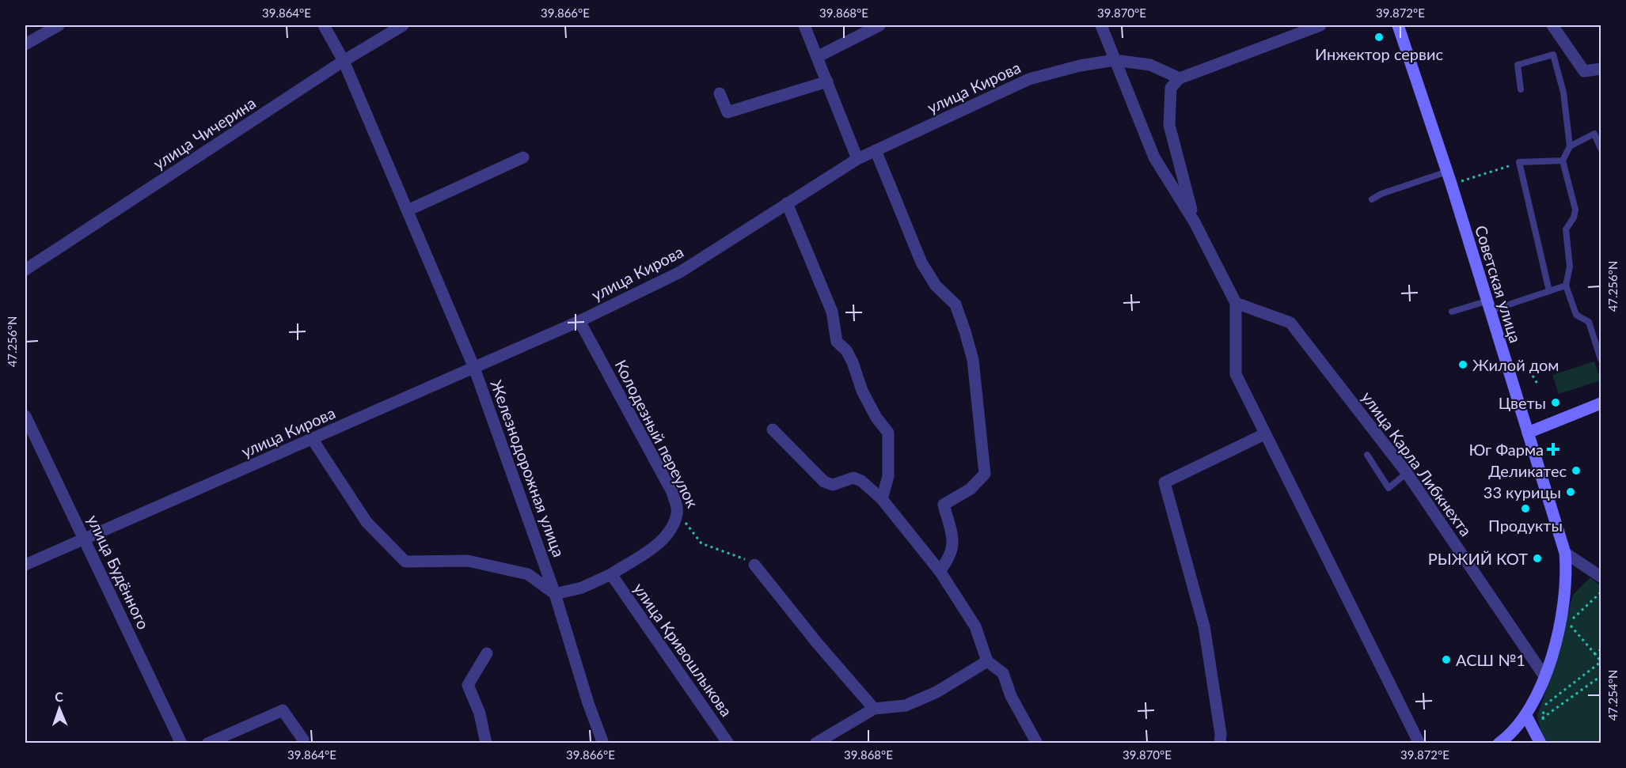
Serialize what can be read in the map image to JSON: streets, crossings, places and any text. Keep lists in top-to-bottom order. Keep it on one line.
{"streets":{"main road":["Советская улица"],"street":["улица Кирова","улица Чичерина","Колодезный переулок","улица Карла Либкнехта","Железнодорожная улица","улица Будённого","улица Кривошлыкова"]},"crossings":[["улица Кирова","Колодезный переулок"],["улица Кирова","Железнодорожная улица"],["улица Кирова","улица Будённого"],["улица Чичерина","Железнодорожная улица"],["Советская улица","улица Карла Либкнехта"],["Колодезный переулок","улица Кривошлыкова"],["Железнодорожная улица","улица Кривошлыкова"]],"places":{"other":["Инжектор сервис","Жилой дом","Цветы","Деликатес","33 курицы","Продукты","РЫЖИЙ КОТ","АСШ №1"],"health":["Юг Фарма"]},"north":"top","coordinates":["39.864°E","39.866°E","39.868°E","39.870°E","39.872°E","47.256°N","47.254°N"]}
